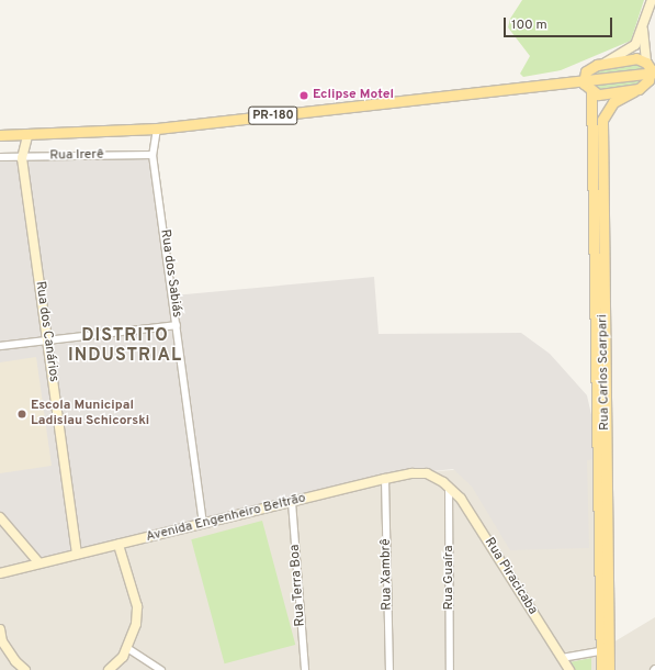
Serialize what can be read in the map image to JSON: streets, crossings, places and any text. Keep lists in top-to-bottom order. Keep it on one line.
{"streets":{"main road":["PR-180","Rua Carlos Scarpari"],"street":["Rua Irerê","Rua dos Sabiás","Rua dos Canários","Avenida Engenheiro Beltrão","Rua Xambrê","Rua Piracicaba","Rua Guaíra","Rua Terra Boa"]},"crossings":[["PR-180","Rua dos Sabiás"],["PR-180","Rua dos Canários"],["PR-180","Rua Carlos Scarpari"],["Rua Irerê","Rua dos Sabiás"],["Rua Irerê","Rua dos Canários"],["Rua dos Sabiás","Avenida Engenheiro Beltrão"],["Rua dos Canários","Avenida Engenheiro Beltrão"],["Avenida Engenheiro Beltrão","Rua Xambrê"],["Avenida Engenheiro Beltrão","Rua Piracicaba"],["Avenida Engenheiro Beltrão","Rua Guaíra"],["Avenida Engenheiro Beltrão","Rua Terra Boa"],["Rua Piracicaba","Rua Guaíra"]],"districts":["DISTRITO INDUSTRIAL"],"places":["Eclipse Motel","Escola Municipal Ladislau Schicorski"],"scale_bar":"100 m"}
